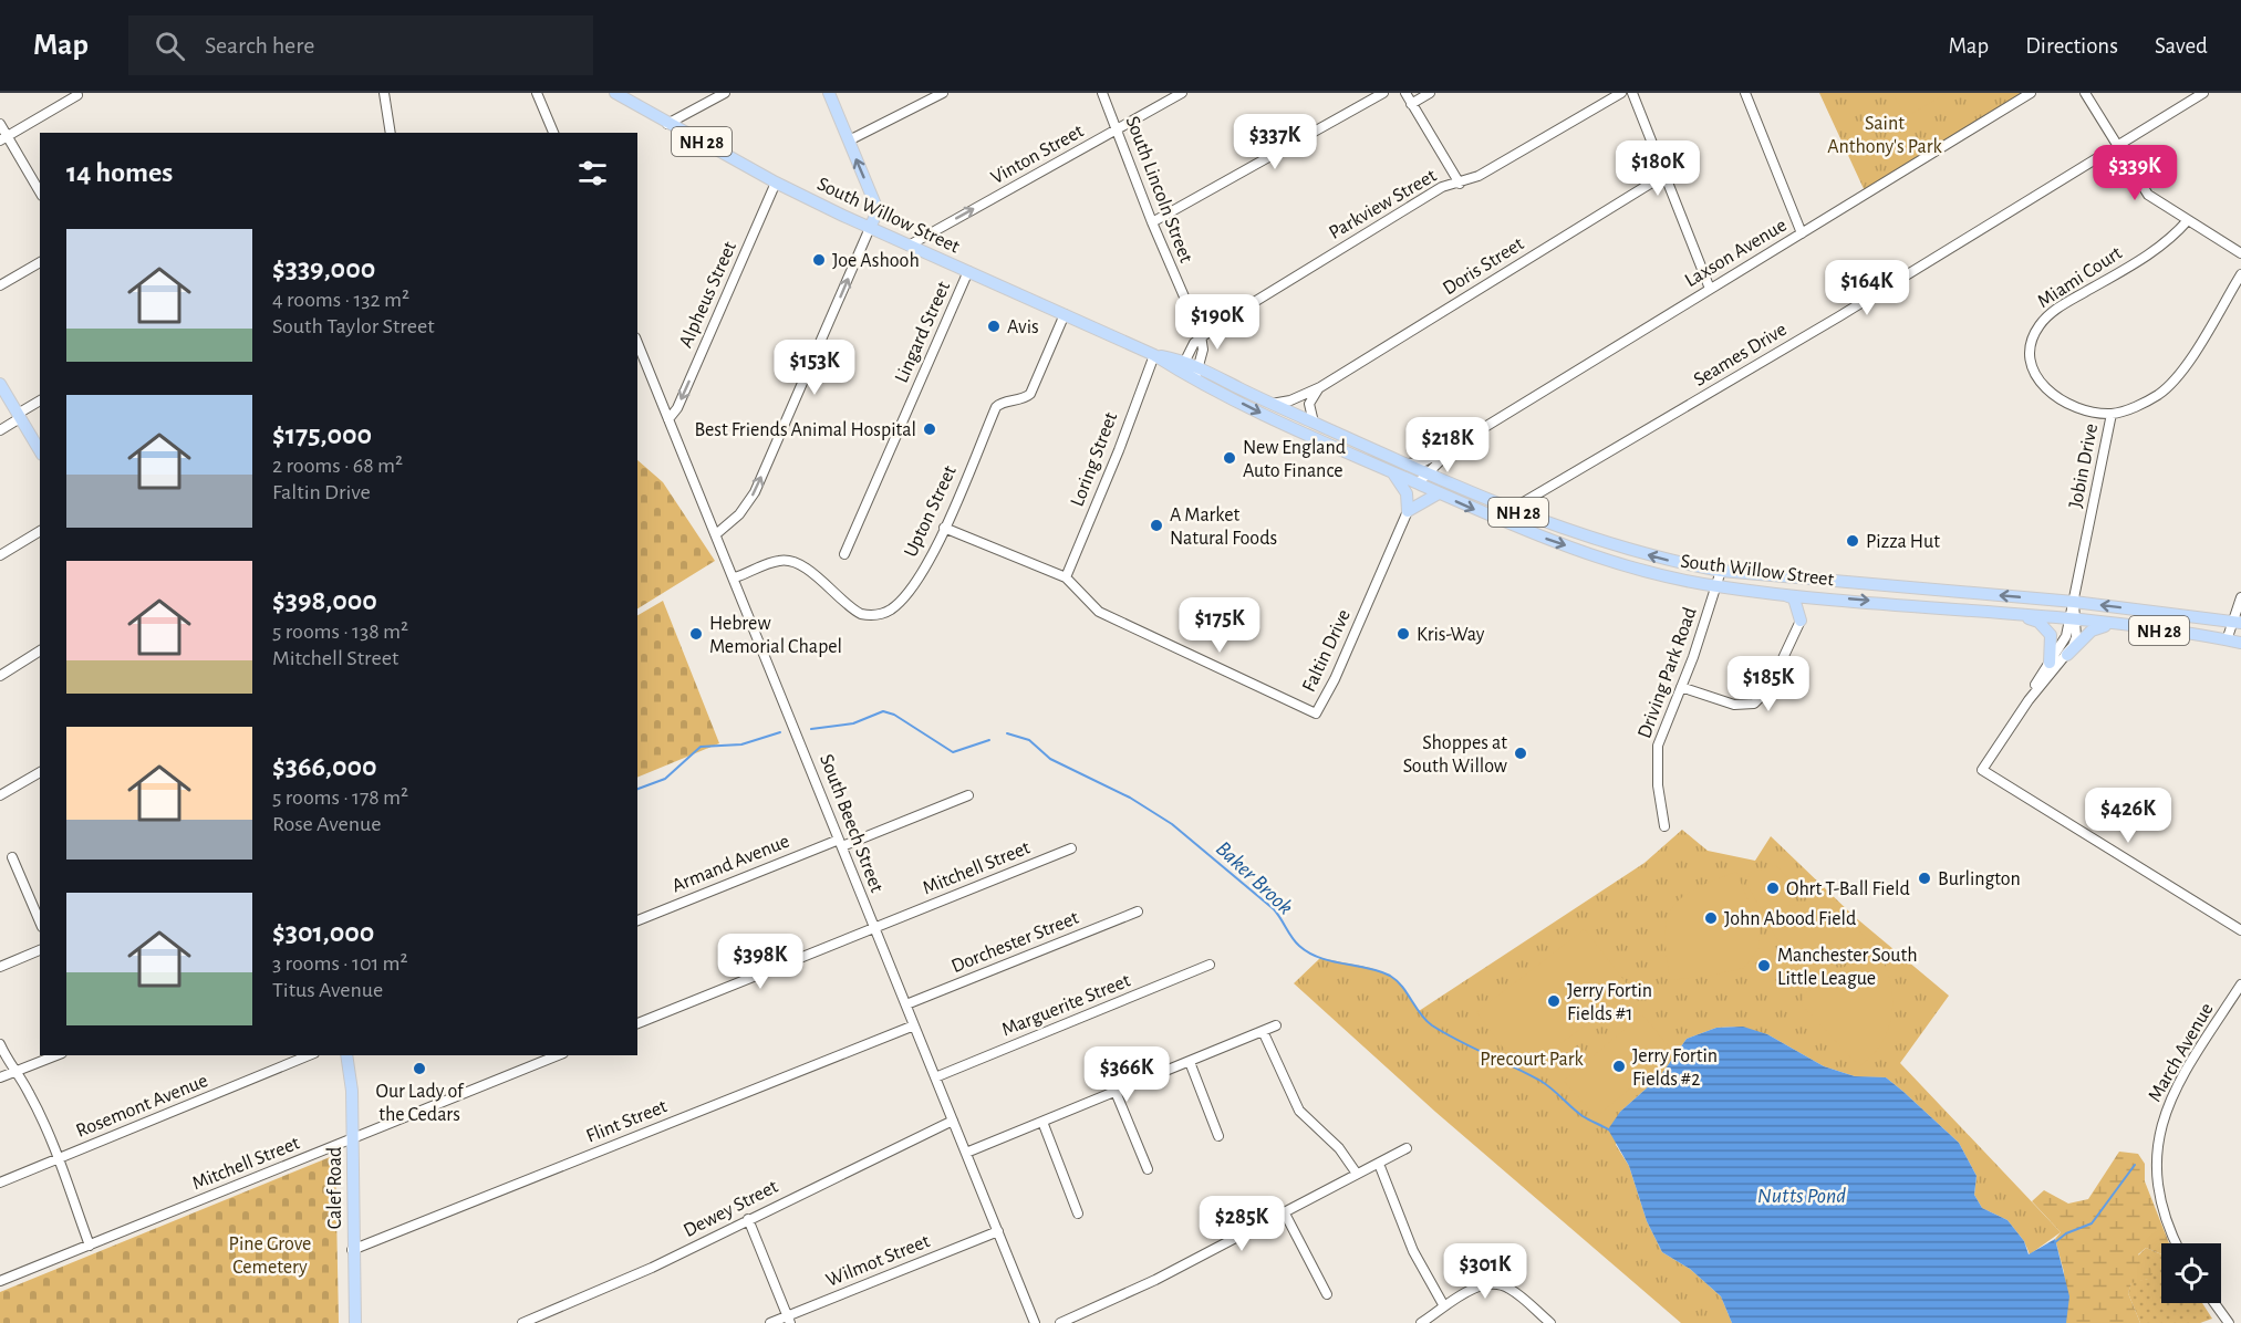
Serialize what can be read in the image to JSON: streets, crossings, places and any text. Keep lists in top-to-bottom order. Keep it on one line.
{"streets":{"main road":["NH 28","South Willow Street","Calef Road"],"street":["Vinton Street","South Lincoln Street","Parkview Street","Laxson Avenue","Doris Street","Miami Court","Alpheus Street","Lingard Street","Seames Drive","Loring Street","Jobin Drive","Upton Street","Faltin Drive","Driving Park Road","South Beech Street","Armand Avenue","Mitchell Street","Dorchester Street","Marguerite Street","March Avenue","Rosemont Avenue","Flint Street","Dewey Street","Wilmot Street"]},"crossings":[["Vinton Street","South Lincoln Street"],["Vinton Street","South Willow Street"],["South Lincoln Street","Parkview Street"],["South Lincoln Street","South Willow Street"],["South Willow Street","Laxson Avenue"],["South Willow Street","Doris Street"],["South Willow Street","Alpheus Street"],["South Willow Street","Lingard Street"],["South Willow Street","Seames Drive"],["South Willow Street","Loring Street"],["South Willow Street","Jobin Drive"],["South Willow Street","Upton Street"],["South Willow Street","Driving Park Road"],["Miami Court","Jobin Drive"],["Alpheus Street","South Beech Street"],["Loring Street","Faltin Drive"],["Upton Street","Faltin Drive"],["Upton Street","South Beech Street"],["South Beech Street","Armand Avenue"],["South Beech Street","Mitchell Street"],["South Beech Street","Dorchester Street"],["South Beech Street","Marguerite Street"],["South Beech Street","Flint Street"],["South Beech Street","Dewey Street"],["South Beech Street","Wilmot Street"],["Mitchell Street","Calef Road"],["Flint Street","Calef Road"]],"one_way":["Vinton Street","Alpheus Street"],"water":["Baker Brook","Nutts Pond"],"parks":["Saint Anthony's Park","Precourt Park","Pine Grove Cemetery"],"places":["Joe Ashooh","Avis","Best Friends Animal Hospital","New England Auto Finance","A Market Natural Foods","Pizza Hut","Hebrew Memorial Chapel","Kris-Way","Shoppes at South Willow","Burlington","Ohrt T-Ball Field","John Abood Field","Manchester South Little League","Jerry Fortin Fields #1","Jerry Fortin Fields #2","Our Lady of the Cedars"],"page":{"header":"Map","search":"Search here","nav":["Map","Directions","Saved"],"price":["$337K","$180K","$339K","$164K","$190K","$153K","$218K","$175K","$185K","$426K","$398K","$366K","$285K","$301K"],"heading":"14 homes","list":[{"name":"$339,000","note":"4 rooms · 132 m² · South Taylor Street"},{"name":"$175,000","note":"2 rooms · 68 m² · Faltin Drive"},{"name":"$398,000","note":"5 rooms · 138 m² · Mitchell Street"},{"name":"$366,000","note":"5 rooms · 178 m² · Rose Avenue"},{"name":"$301,000","note":"3 rooms · 101 m² · Titus Avenue"}]}}
